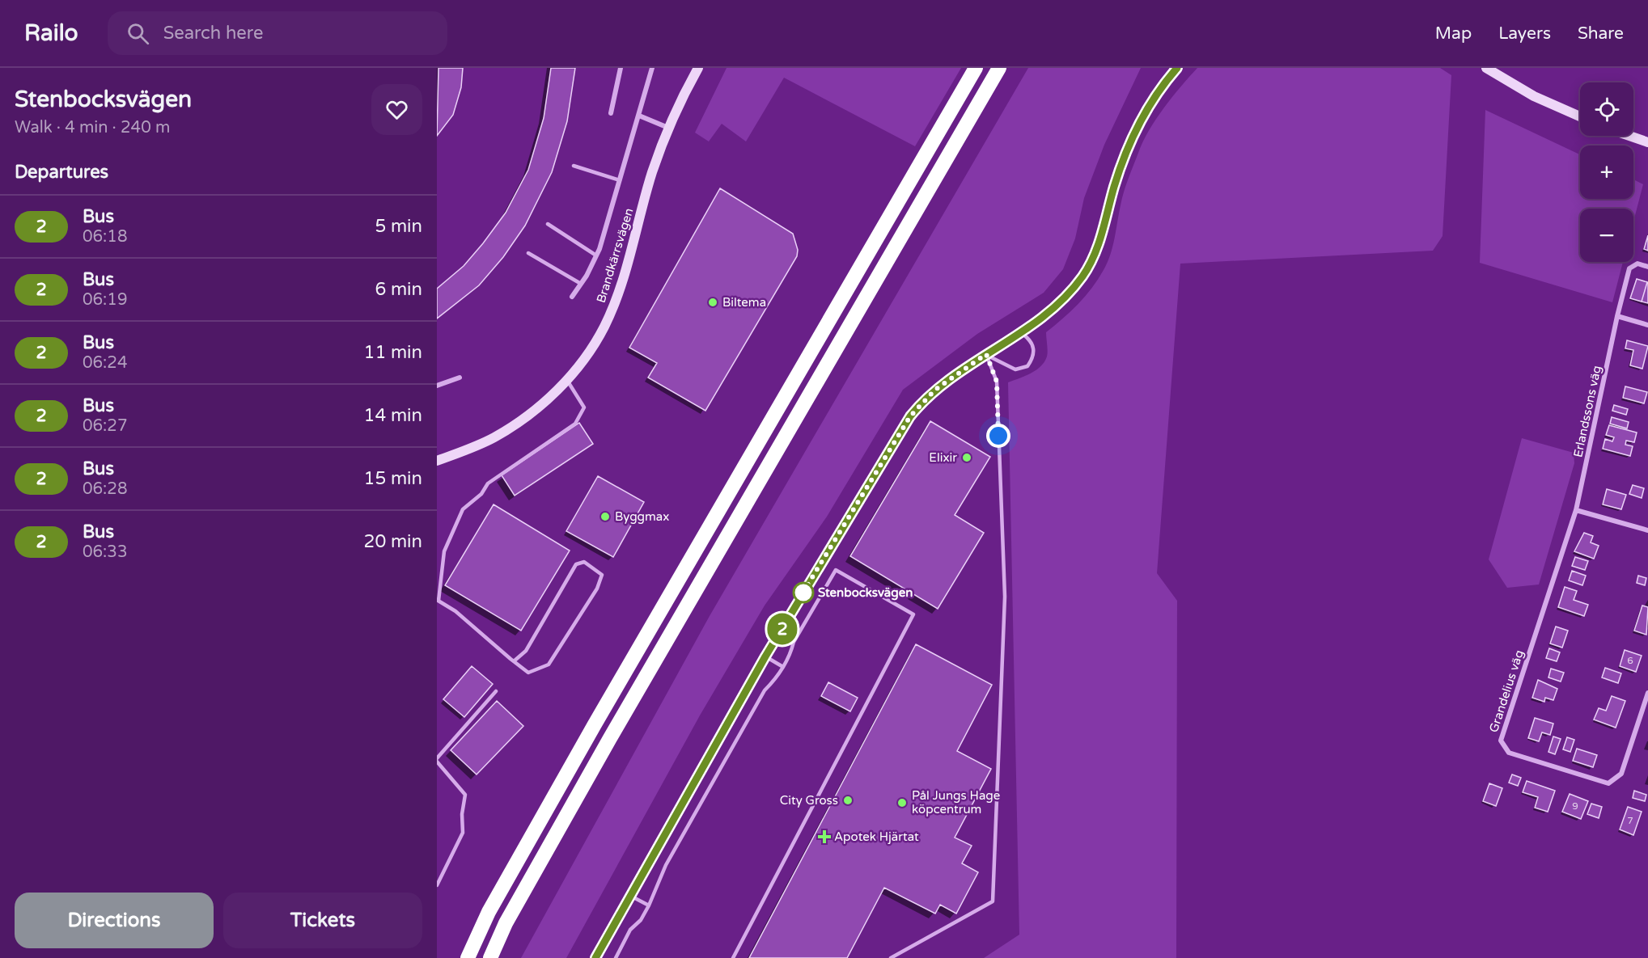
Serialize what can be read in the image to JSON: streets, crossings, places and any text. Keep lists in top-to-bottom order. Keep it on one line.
{"streets":{"street":["Brandkärrsvägen","Erlandssons väg","Grandelius väg"]},"crossings":[["Erlandssons väg","Grandelius väg"]],"places":{"other":["Biltema","Elixir","Byggmax","Stenbocksvägen","City Gross","Pål Jungs Hage köpcentrum"],"health":["Apotek Hjärtat"]},"lines":["bus line 2"],"house_numbers":["6","9","7"],"page":{"header":"Railo","search":"Search here","nav":["Map","Layers","Share"],"heading":[["Stenbocksvägen","Walk · 4 min · 240 m"],"Departures"],"on_map":"2","map_buttons":["+","−"],"list":[{"mark":"2","name":"Bus","note":"06:18","value":"5 min"},{"mark":"2","name":"Bus","note":"06:19","value":"6 min"},{"mark":"2","name":"Bus","note":"06:24","value":"11 min"},{"mark":"2","name":"Bus","note":"06:27","value":"14 min"},{"mark":"2","name":"Bus","note":"06:28","value":"15 min"},{"mark":"2","name":"Bus","note":"06:33","value":"20 min"}],"buttons":["Directions","Tickets"]}}
